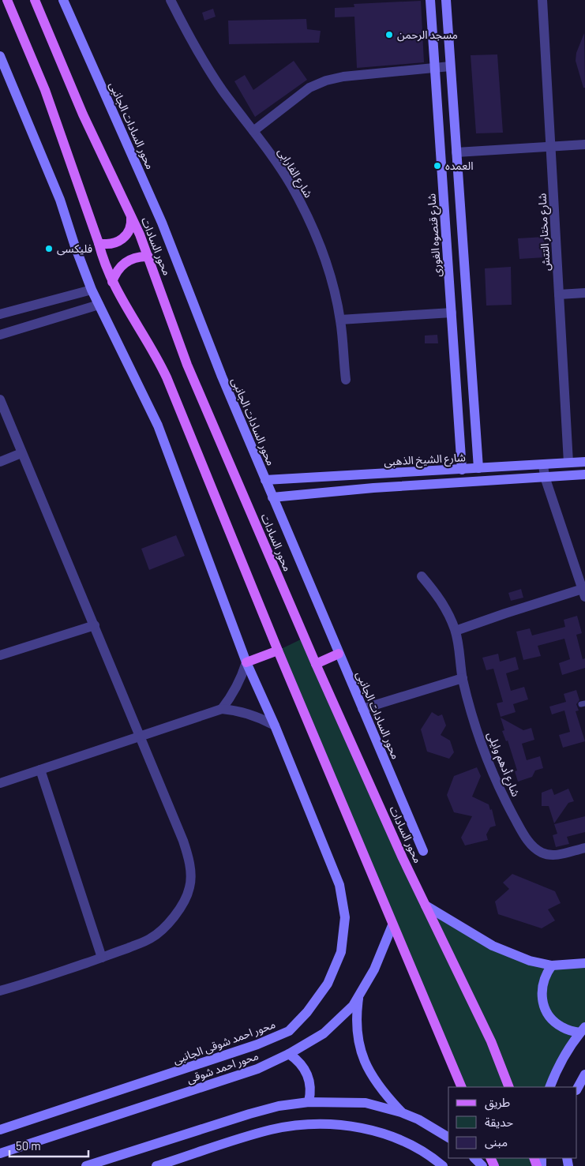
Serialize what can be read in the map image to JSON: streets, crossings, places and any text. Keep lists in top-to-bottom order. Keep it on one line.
{"streets":{"main road":["محور السادات"],"street":["محور السادات الجانبى","شارع الفارابى","شارع مختار التتش","شارع قنصوه الغورى","شارع الشيخ الذهبى","شارع أدهم وايلى","محور احمد شوقى الجانبى","محور احمد شوقى"]},"crossings":[["محور السادات الجانبى","شارع الشيخ الذهبى"],["شارع مختار التتش","شارع الشيخ الذهبى"],["شارع قنصوه الغورى","شارع الشيخ الذهبى"]],"places":["مسجد الرحمن","العمده","فليكسى"],"legend":["طريق","حديقة","مبنى"],"scale_bar":"50 m"}
